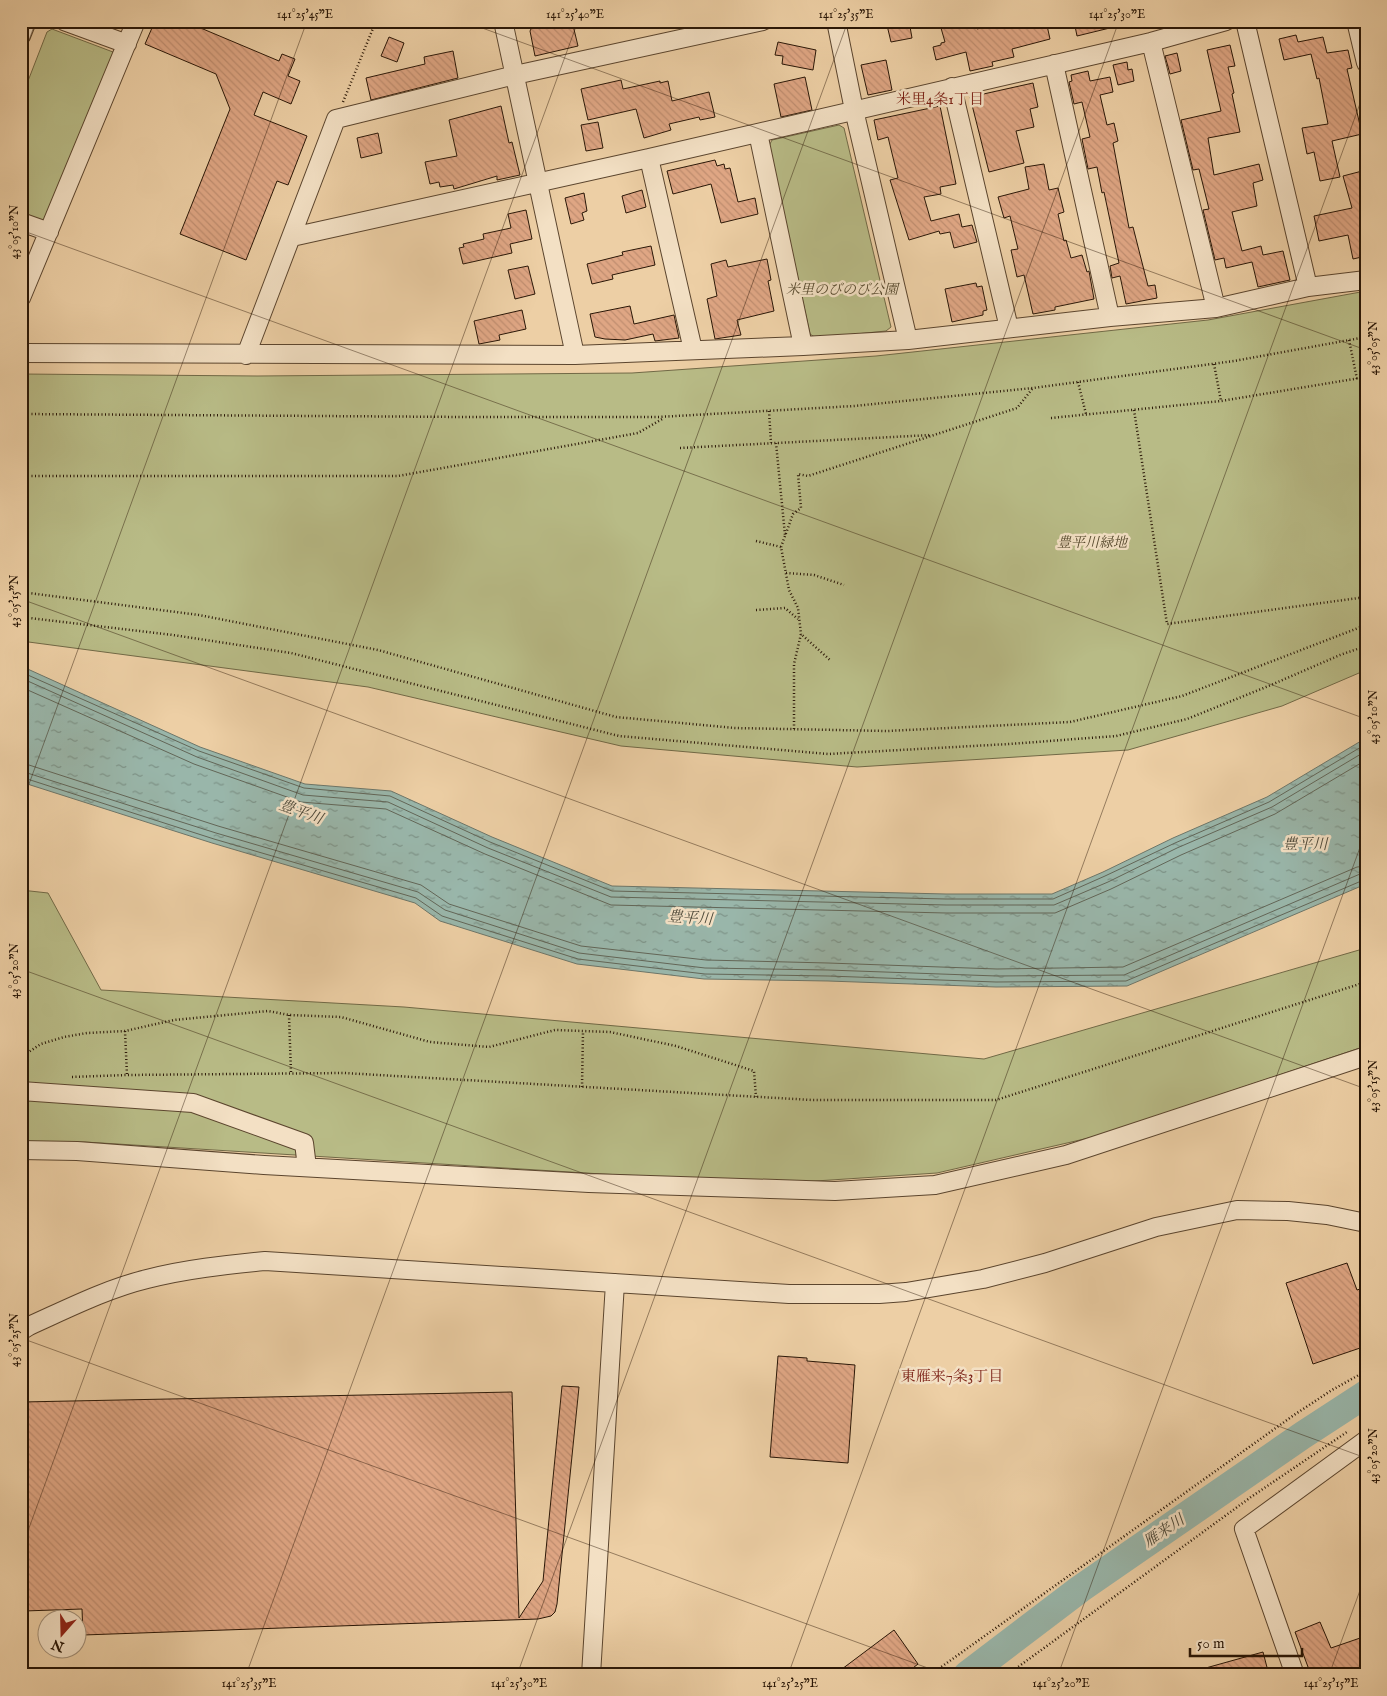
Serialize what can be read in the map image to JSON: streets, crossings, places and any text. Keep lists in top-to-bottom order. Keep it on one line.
{"districts":["米里4条1丁目","東雁来7条3丁目"],"water":["豊平川","雁来川"],"parks":["米里のびのび公園","豊平川緑地"],"scale_bar":"50 m","north":"bottom","coordinates":["141°25'45\"E","141°25'40\"E","141°25'35\"E","141°25'30\"E","43°05'10\"N","43°05'05\"N","43°05'15\"N","43°05'20\"N","43°05'25\"N","141°25'25\"E","141°25'20\"E","141°25'15\"E"]}
